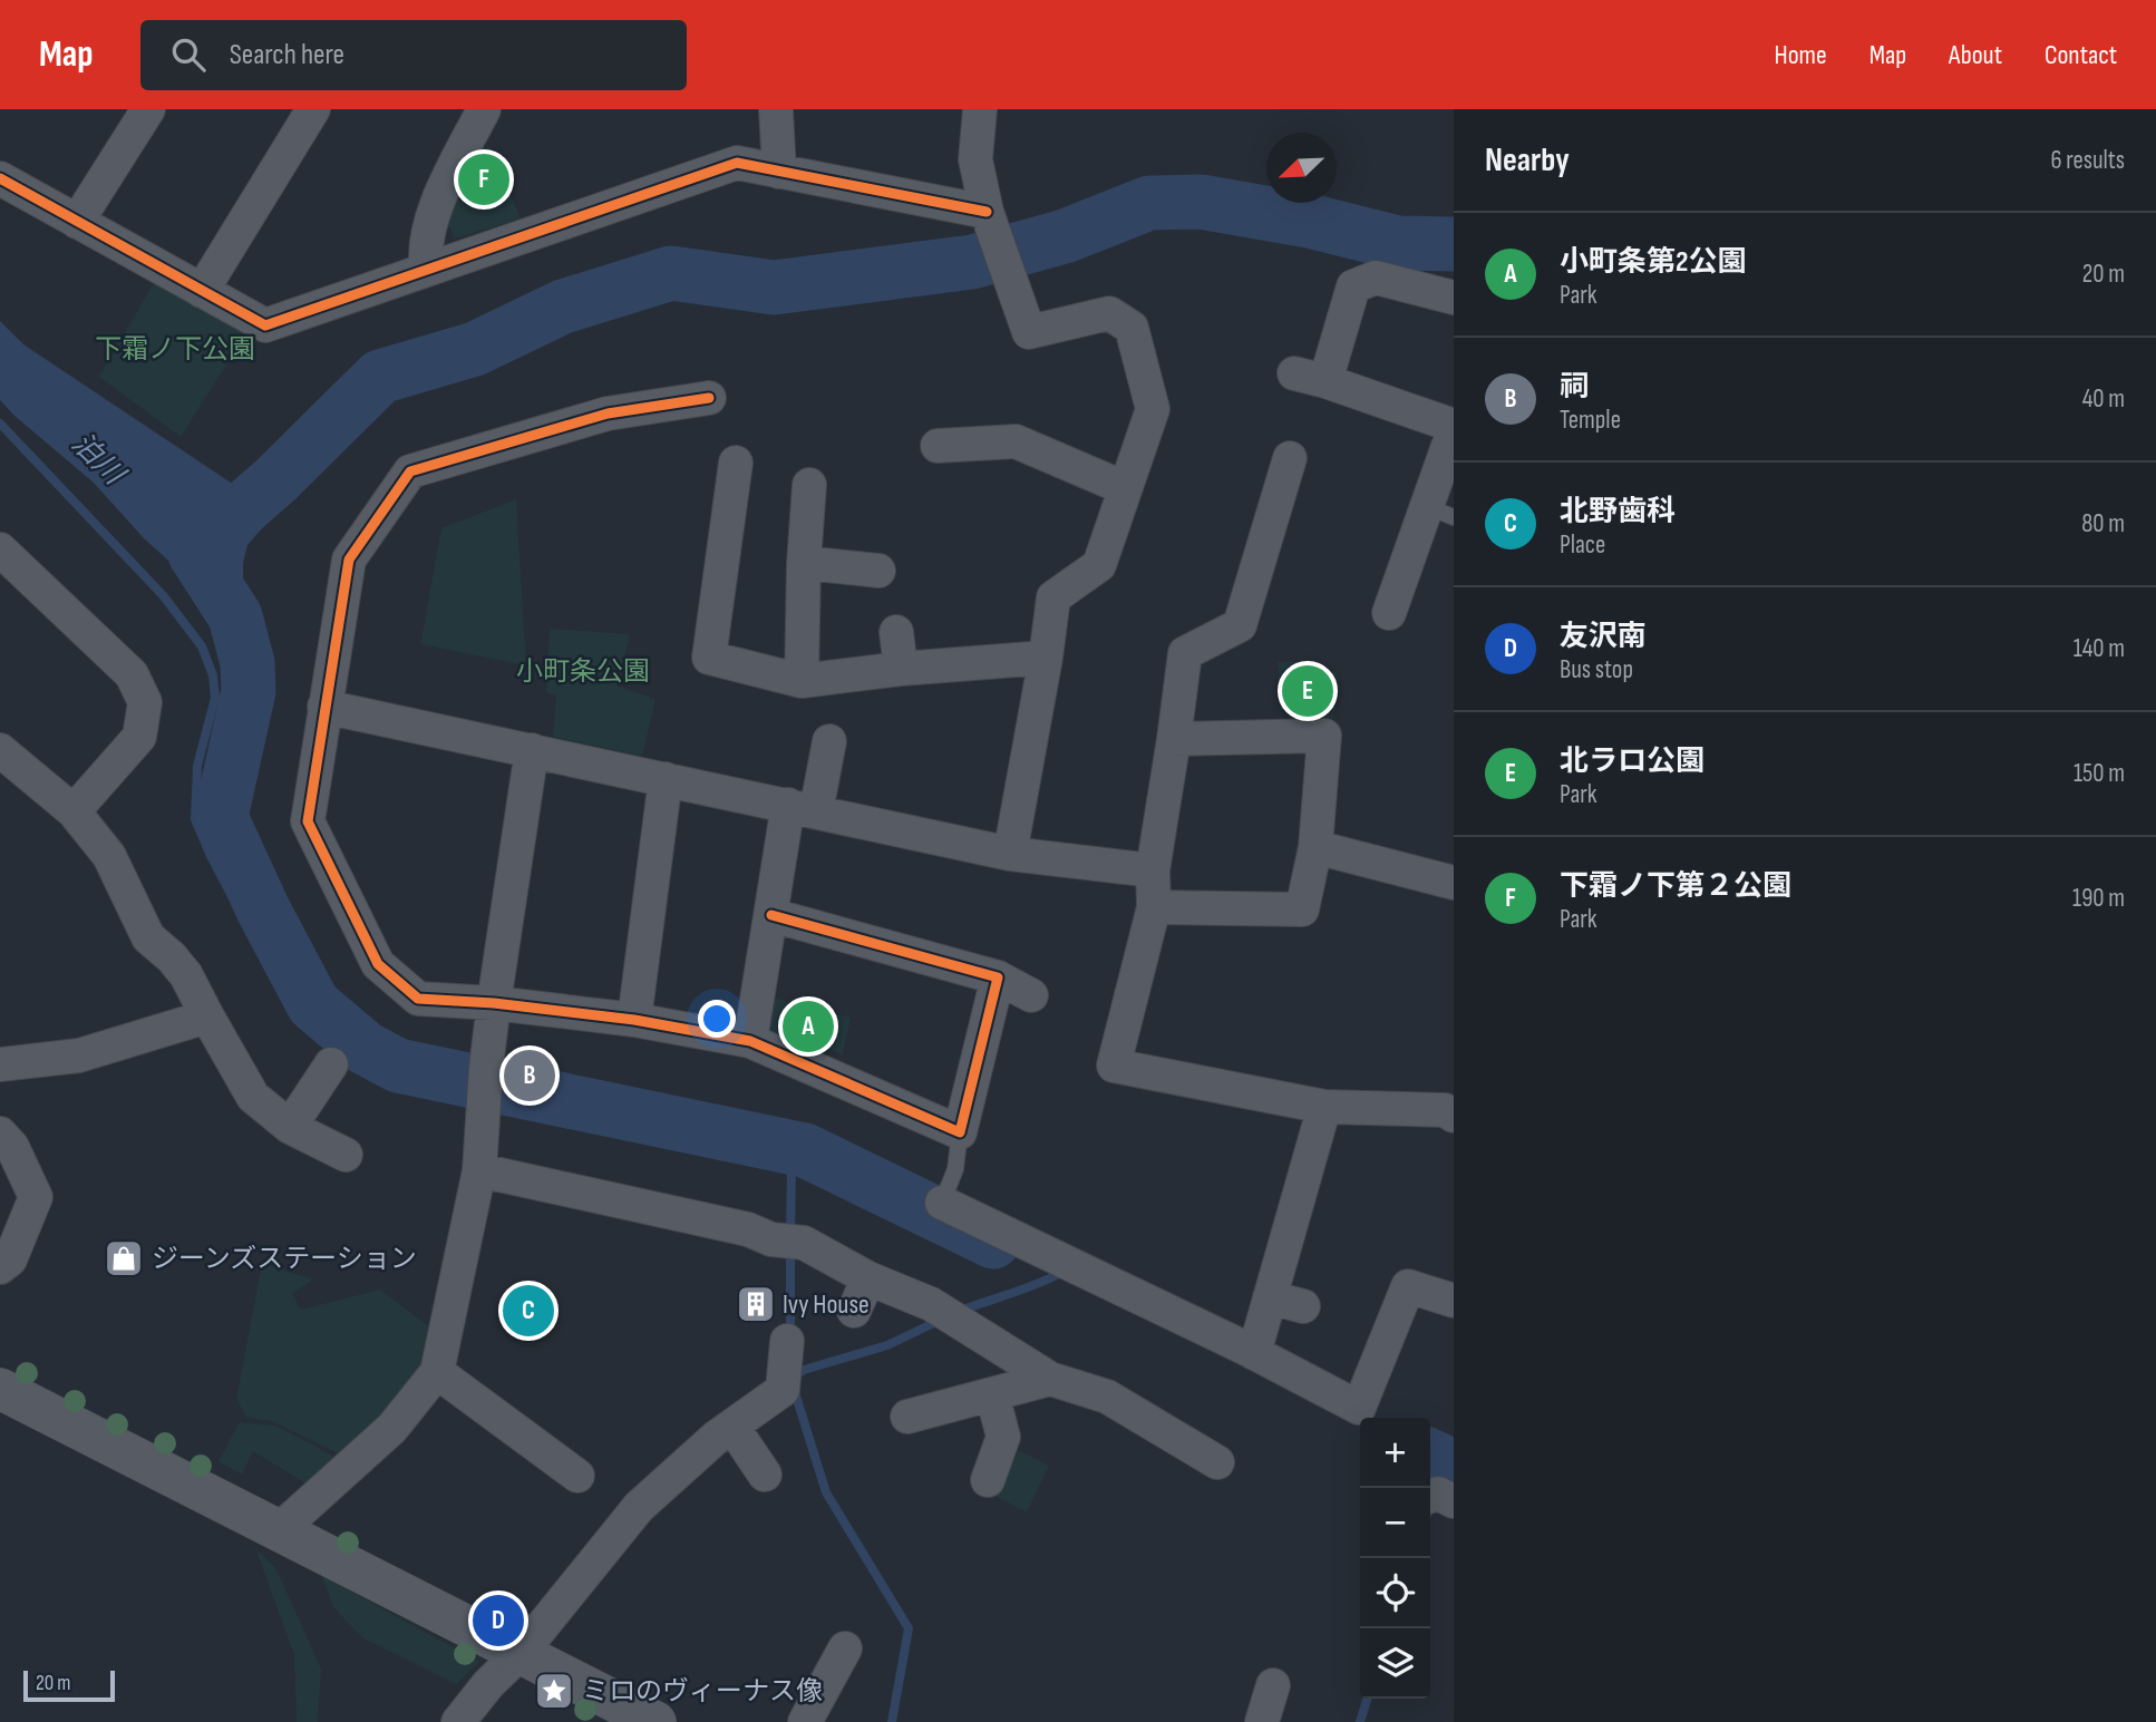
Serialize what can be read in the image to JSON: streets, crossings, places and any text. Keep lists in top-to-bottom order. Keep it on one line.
{"water":["泊川"],"parks":["下霜ノ下公園","小町条公園"],"places":{"shop":["ジーンズステーション"],"building":["Ivy House"],"place":["ミロのヴィーナス像"]},"scale_bar":"20 m","north":"bottom left","page":{"header":"Map","search":"Search here","nav":["Home","Map","About","Contact"],"heading":["Nearby","6 results"],"pins":["F","E","A","B","C","D"],"list":[{"mark":"A","name":"小町条第2公園","note":"Park","value":"20 m"},{"mark":"B","name":"祠","note":"Temple","value":"40 m"},{"mark":"C","name":"北野歯科","note":"Place","value":"80 m"},{"mark":"D","name":"友沢南","note":"Bus stop","value":"140 m"},{"mark":"E","name":"北ラロ公園","note":"Park","value":"150 m"},{"mark":"F","name":"下霜ノ下第２公園","note":"Park","value":"190 m"}],"map_buttons":["+","−"],"scale":"20 m"}}
